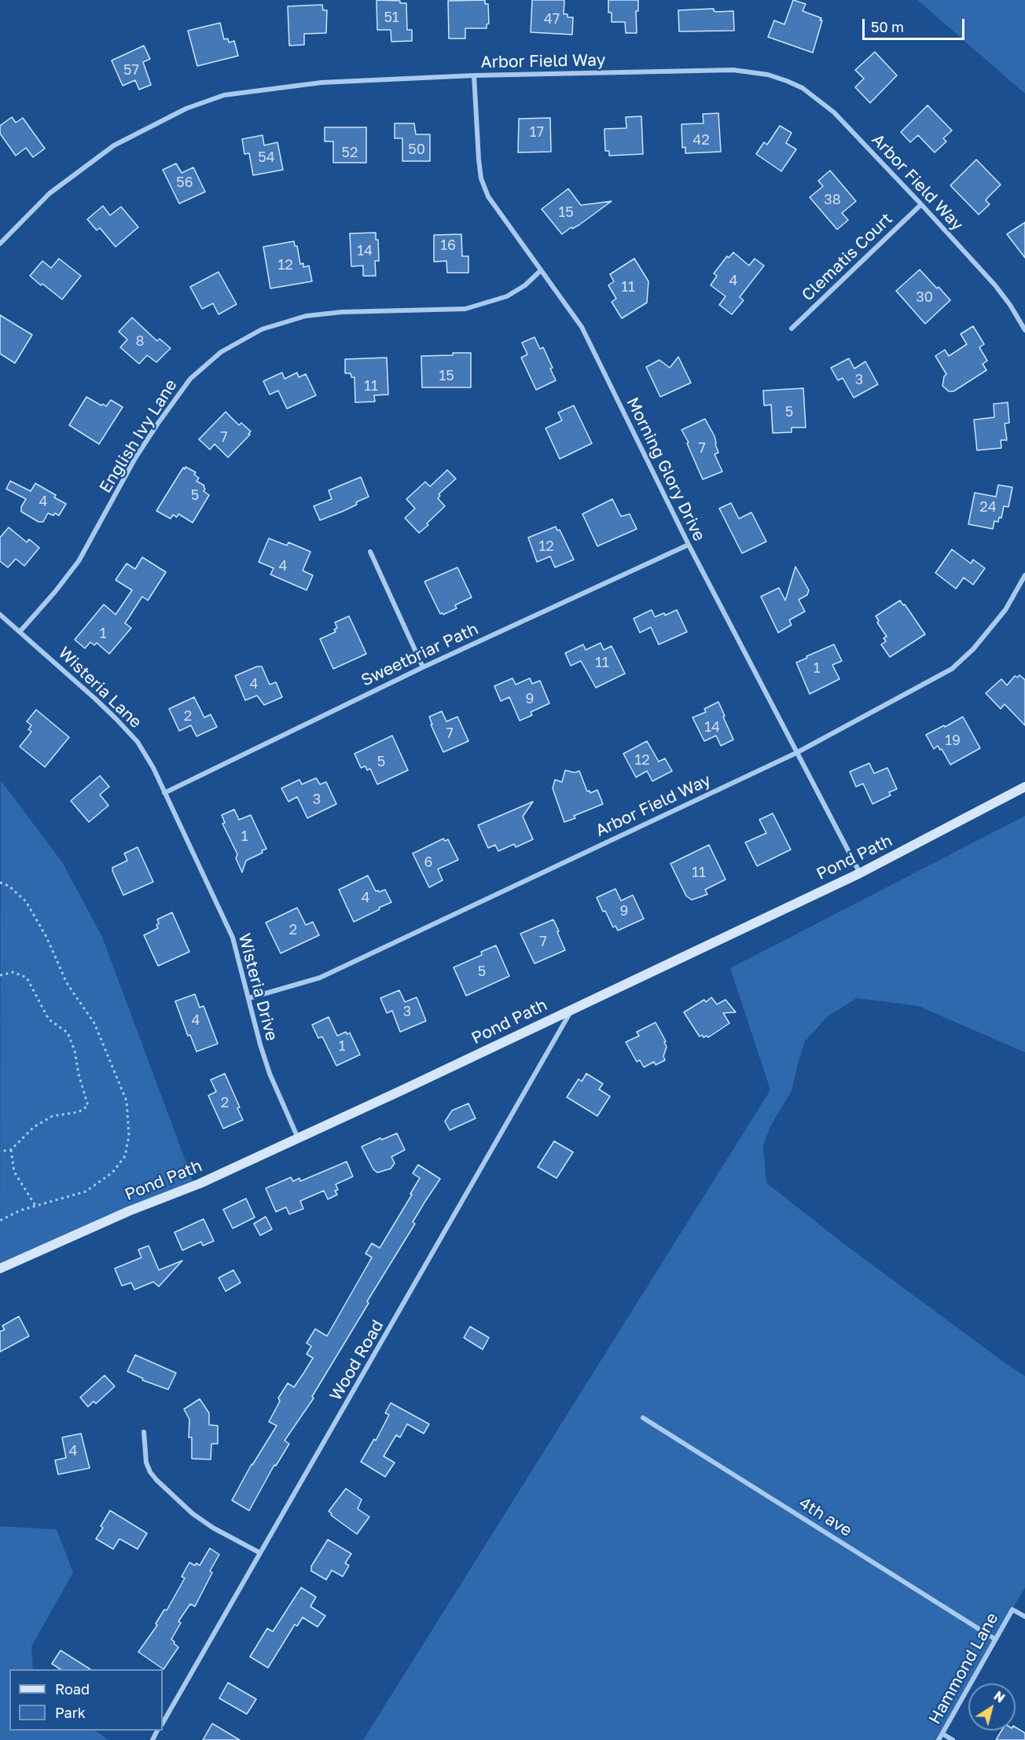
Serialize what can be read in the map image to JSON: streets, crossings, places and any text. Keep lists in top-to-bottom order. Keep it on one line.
{"streets":{"street":["Arbor Field Way","Clematis Court","English Ivy Lane","Morning Glory Drive","Sweetbriar Path","Wisteria Lane","Pond Path","Wisteria Drive","Wood Road","4th ave","Hammond Lane"]},"crossings":[["Arbor Field Way","Clematis Court"],["Arbor Field Way","Morning Glory Drive"],["Arbor Field Way","Wisteria Drive"],["English Ivy Lane","Morning Glory Drive"],["English Ivy Lane","Wisteria Lane"],["Morning Glory Drive","Sweetbriar Path"],["Morning Glory Drive","Pond Path"],["Sweetbriar Path","Wisteria Lane"],["Sweetbriar Path","Wisteria Drive"],["Wisteria Lane","Wisteria Drive"],["Pond Path","Wisteria Drive"],["Pond Path","Wood Road"],["4th ave","Hammond Lane"]],"house_numbers":["51","47","57","17","42","50","52","54","56","38","15","16","14","12","4","11","30","8","15","3","11","5","7","7","5","4","24","12","4","1","11","1","4","9","2","14","7","19","12","5","3","1","6","11","4","9","2","7","5","3","4","1","2","4"],"legend":["Road","Park"],"scale_bar":"50 m","north":"top right"}
